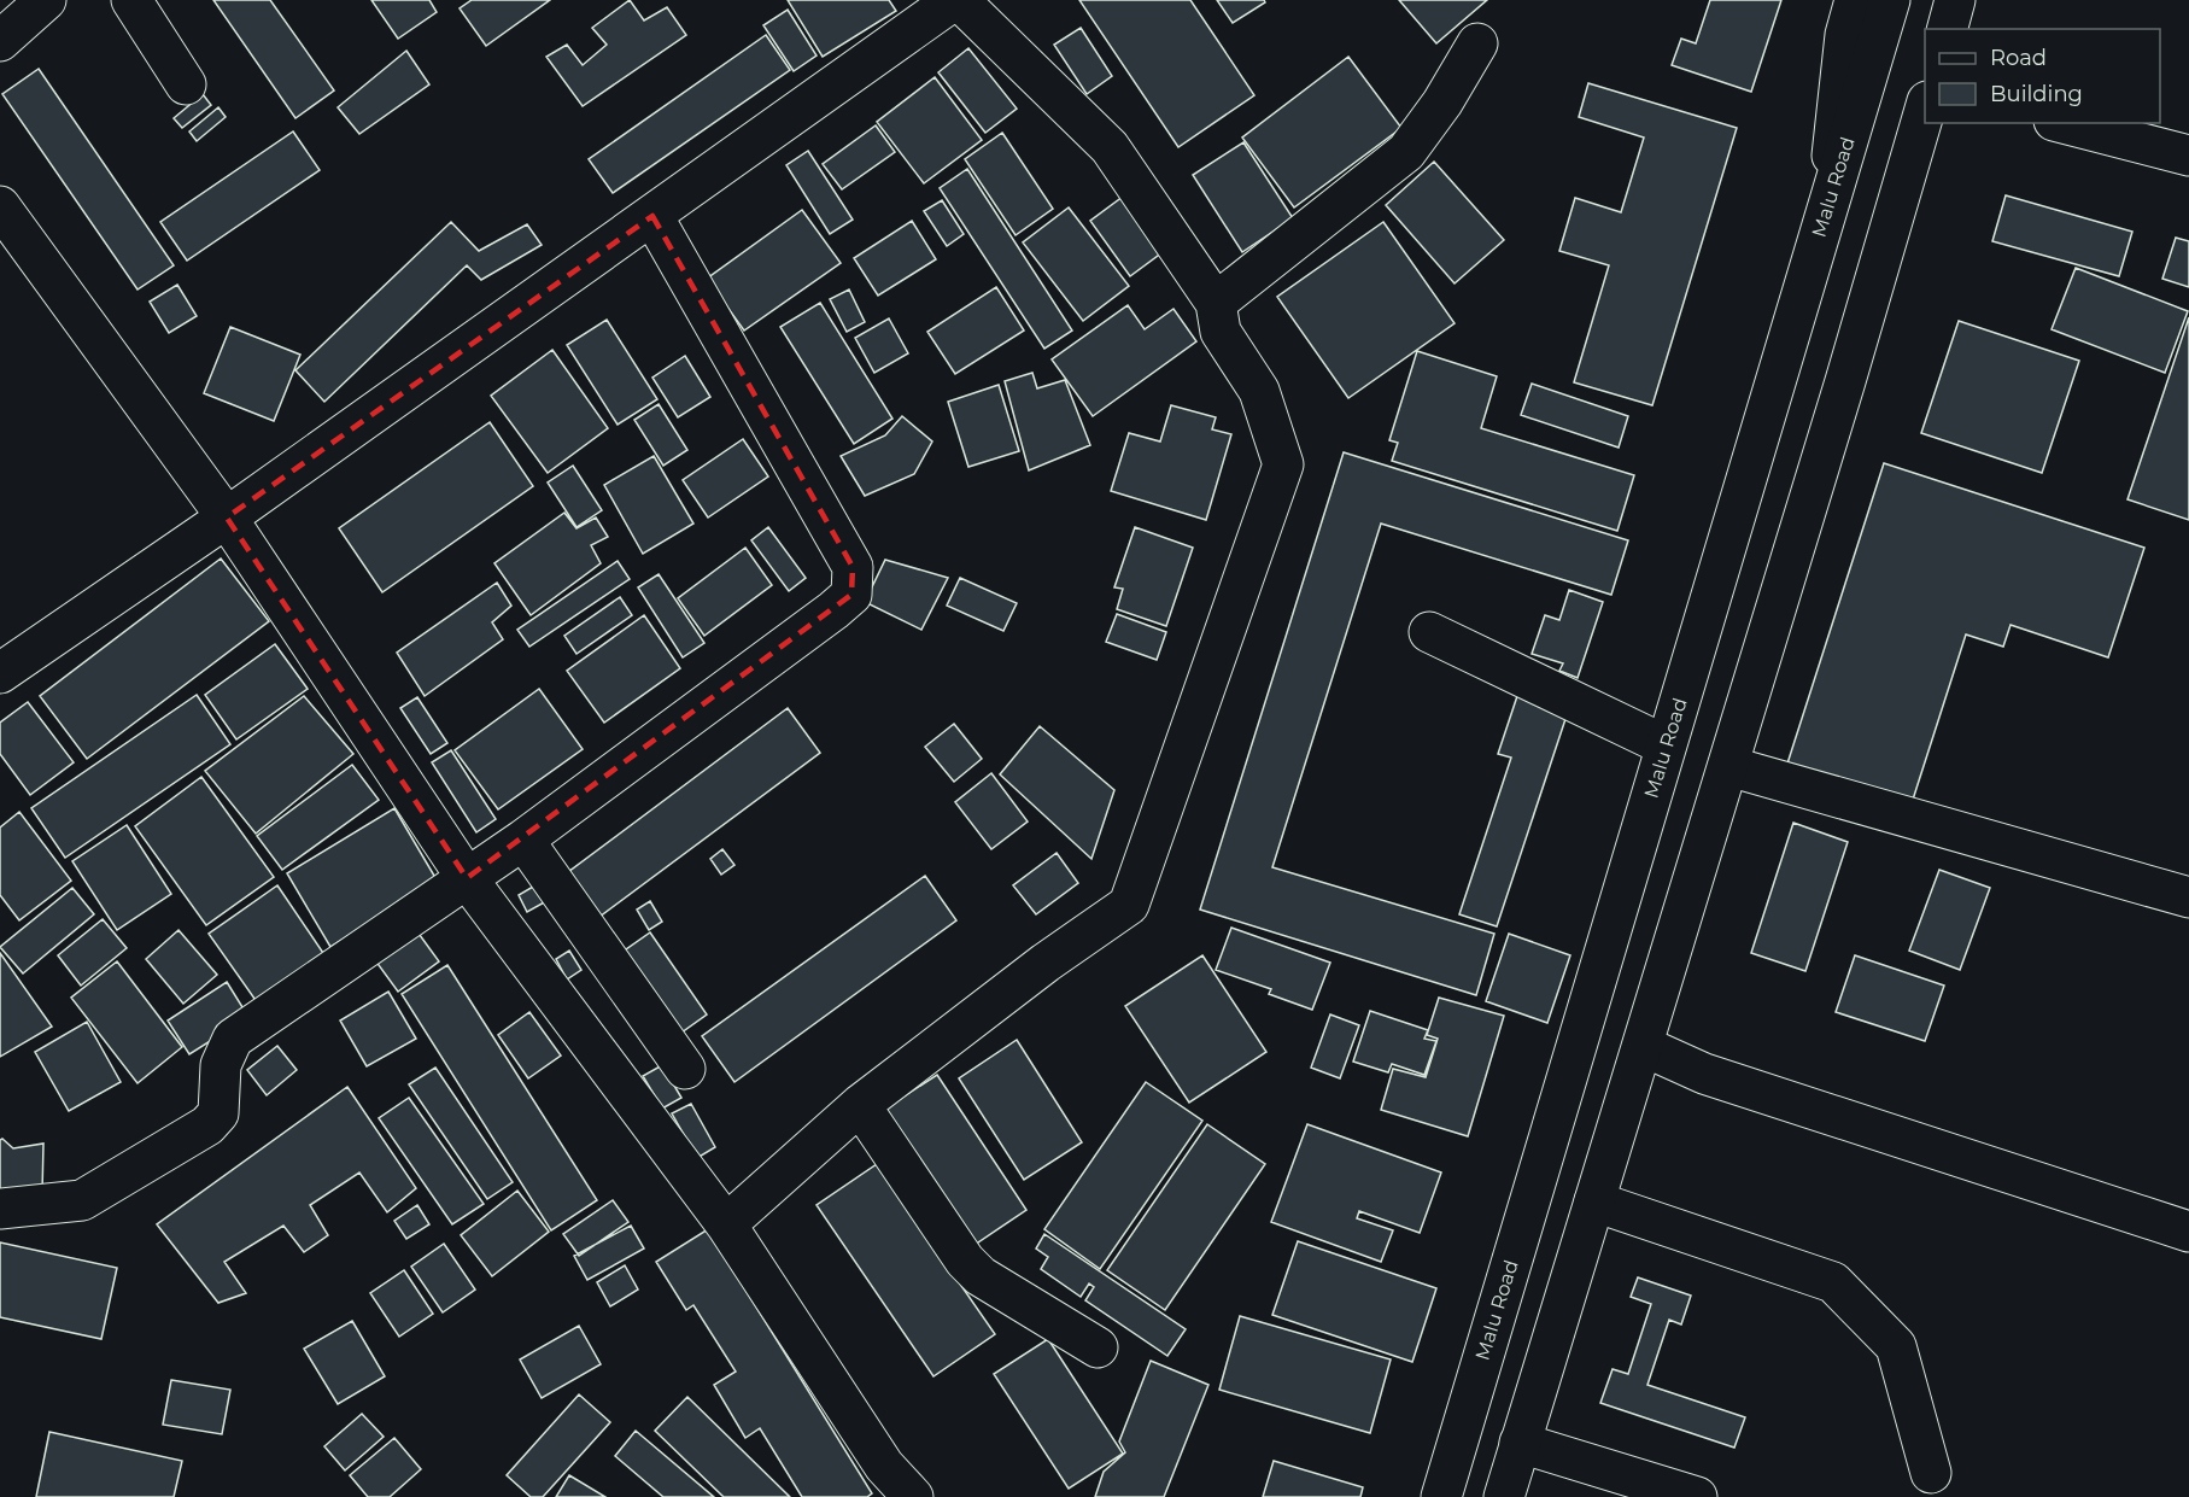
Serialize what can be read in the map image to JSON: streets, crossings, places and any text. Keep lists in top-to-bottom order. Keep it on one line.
{"streets":{"street":["Malu Road"]},"legend":["Road","Building"]}
